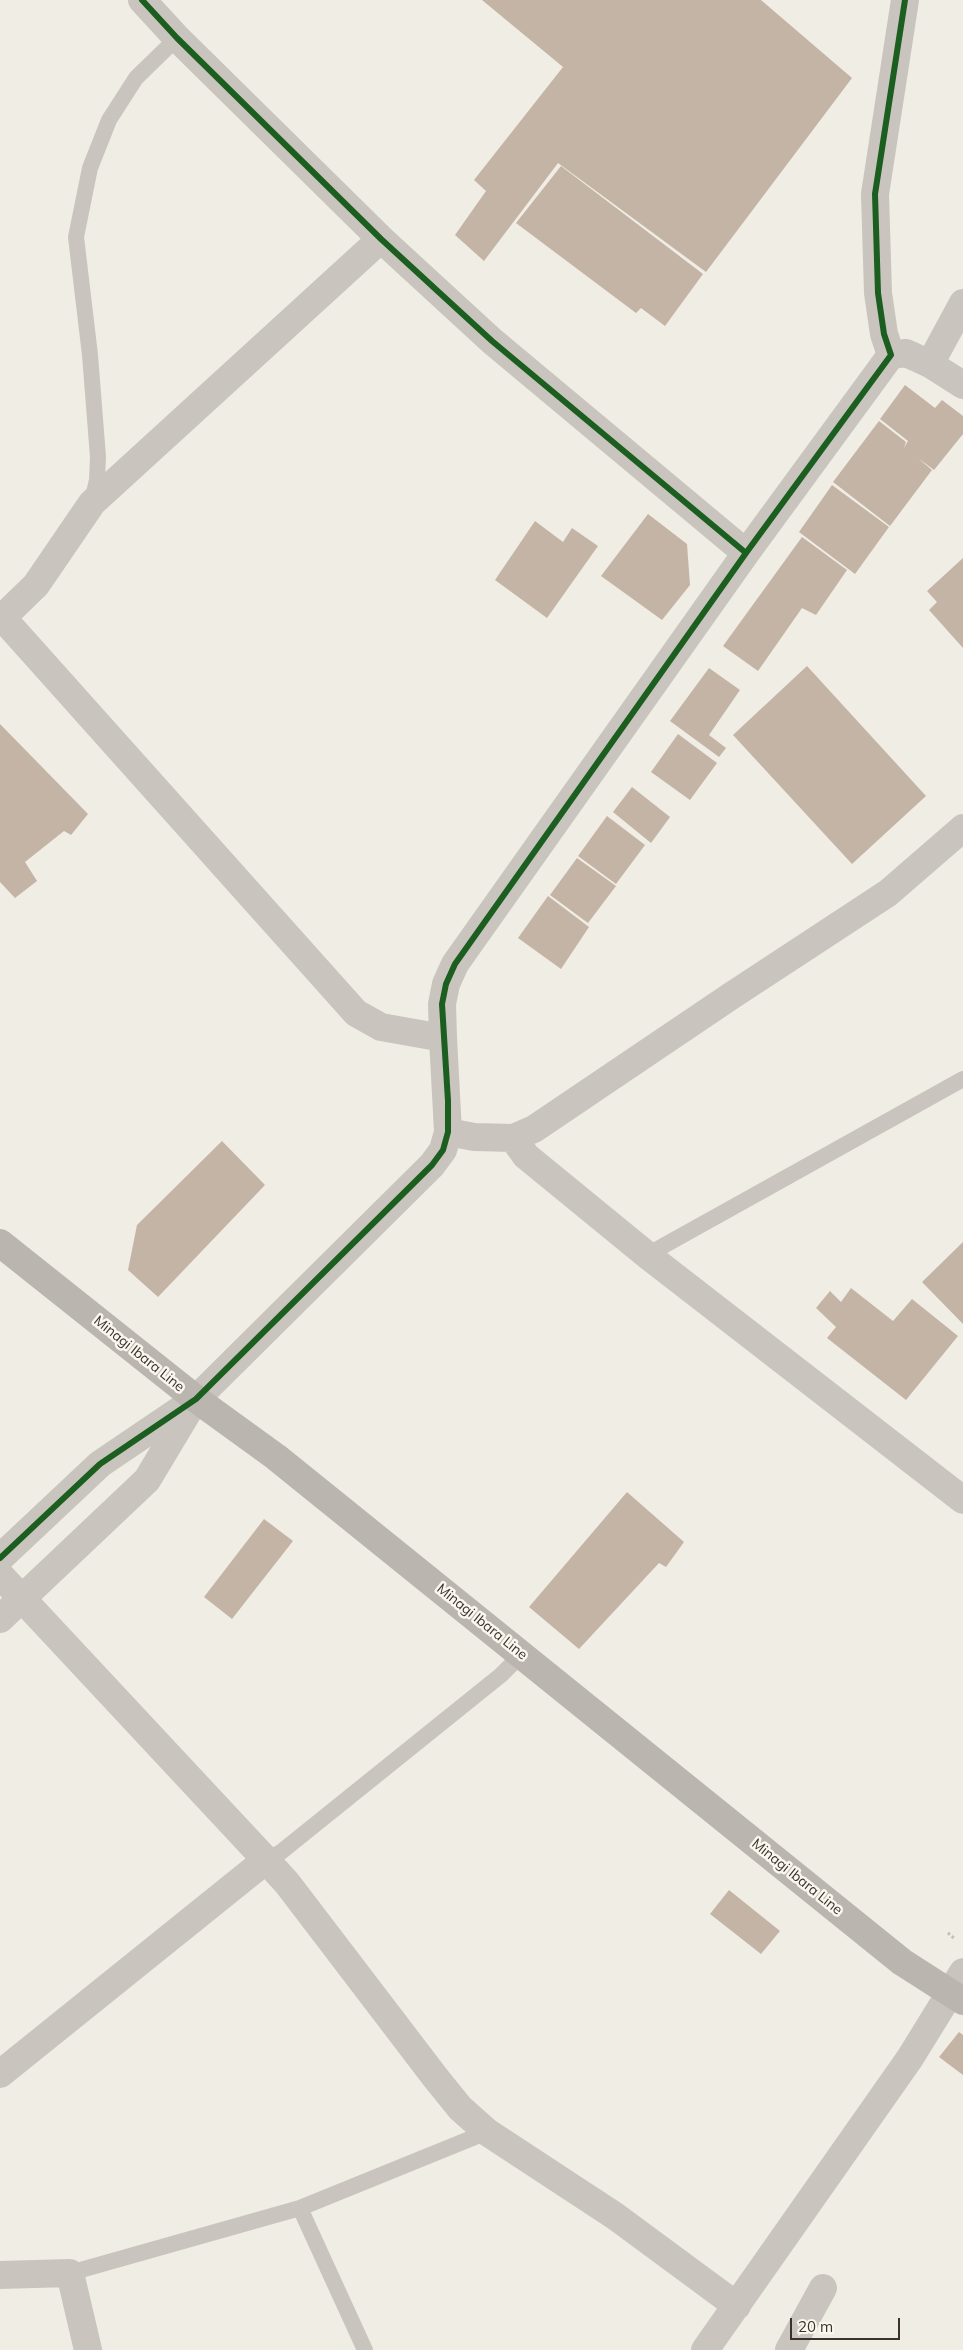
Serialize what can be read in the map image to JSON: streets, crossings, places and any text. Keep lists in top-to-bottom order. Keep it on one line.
{"streets":{"main road":["Minagi Ibara Line"]},"scale_bar":"20 m"}
